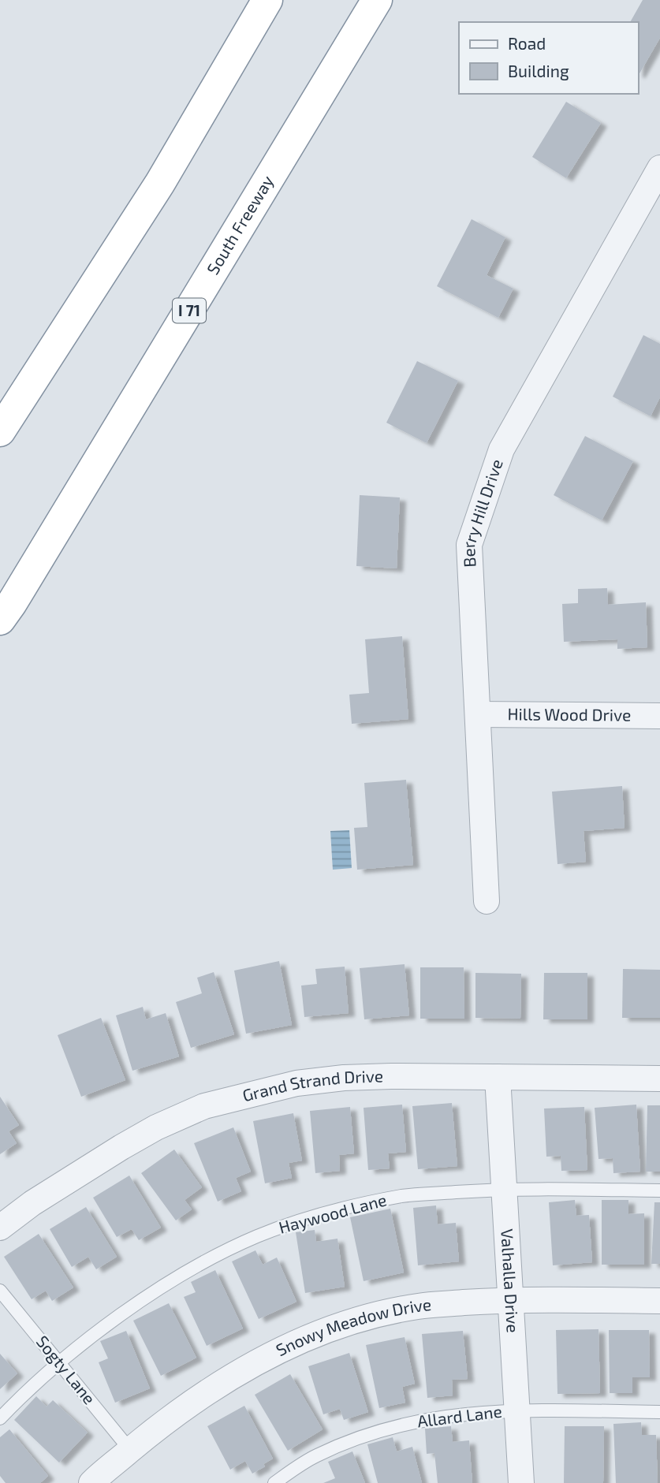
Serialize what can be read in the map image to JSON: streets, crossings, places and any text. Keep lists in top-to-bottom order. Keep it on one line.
{"streets":{"highway":["South Freeway","I 71"],"street":["Berry Hill Drive","Hills Wood Drive","Grand Strand Drive","Valhalla Drive","Snowy Meadow Drive"],"lane":["Haywood Lane","Sogty Lane","Allard Lane"]},"crossings":[["Berry Hill Drive","Hills Wood Drive"],["Grand Strand Drive","Valhalla Drive"],["Haywood Lane","Valhalla Drive"],["Haywood Lane","Sogty Lane"],["Valhalla Drive","Snowy Meadow Drive"],["Valhalla Drive","Allard Lane"],["Snowy Meadow Drive","Sogty Lane"]],"legend":["Road","Building"]}
